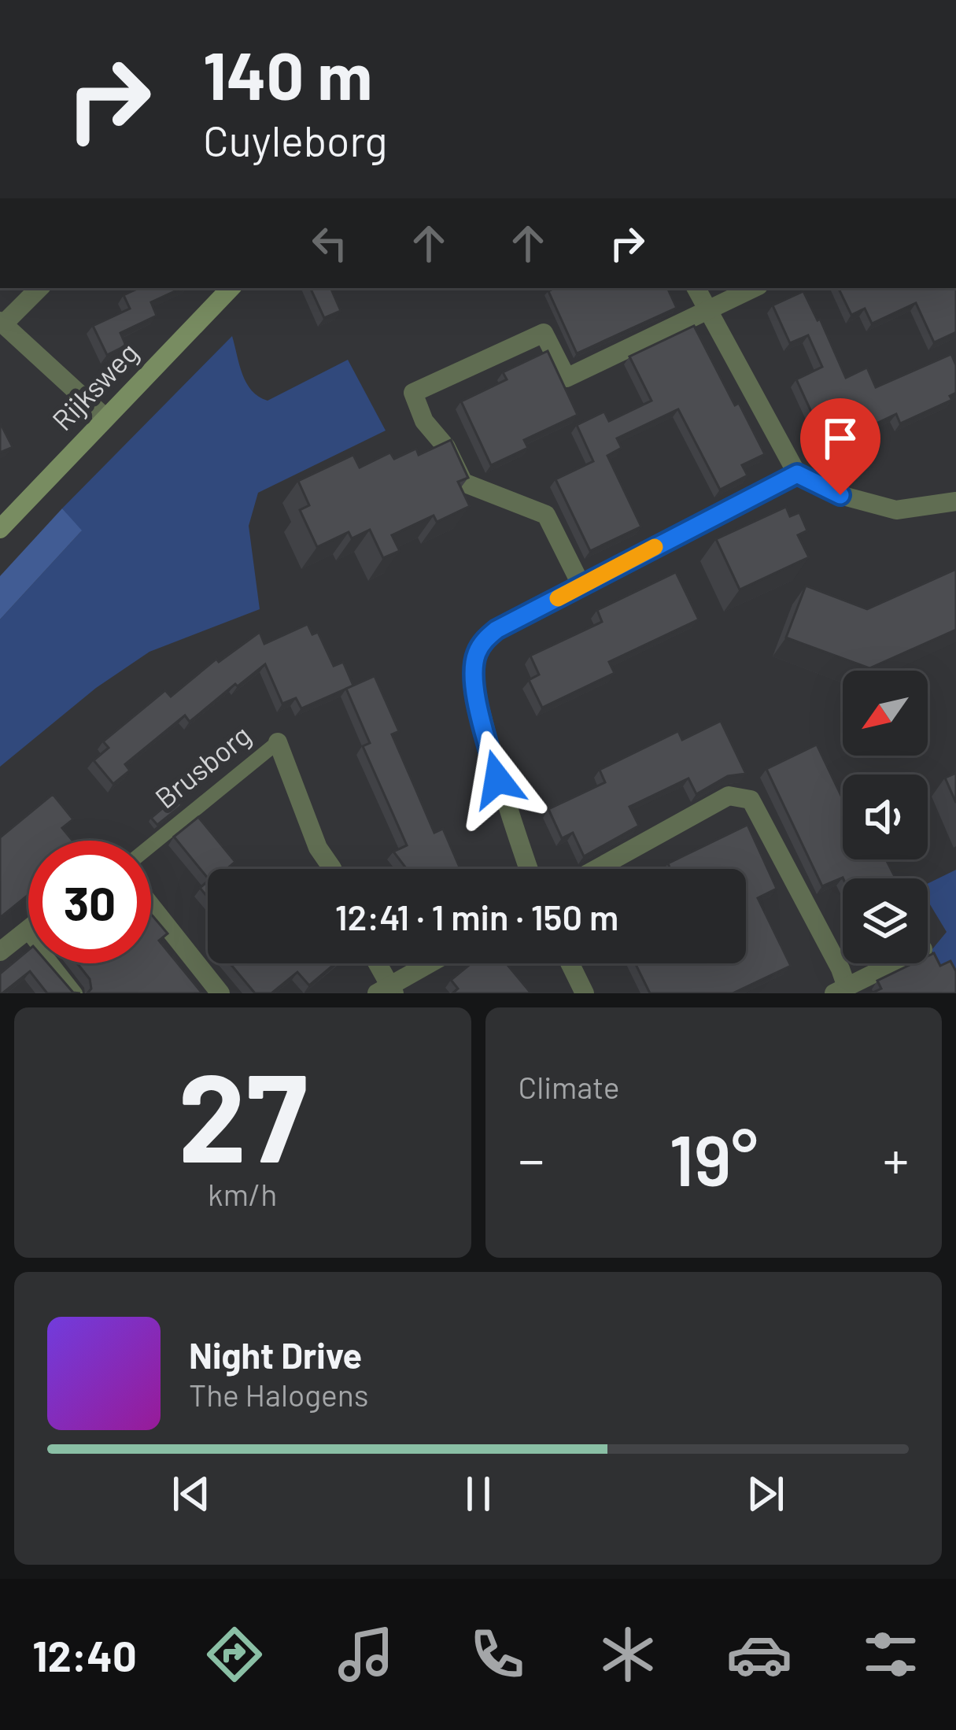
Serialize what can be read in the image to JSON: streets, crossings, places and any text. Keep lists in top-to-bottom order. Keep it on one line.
{"streets":{"main road":["Rijksweg"],"street":["Brusborg"]},"north":"bottom left","page":{"turn":["140 m","Cuyleborg"],"limit":"30","trip":"12:41 · 1 min · 150 m","tile":[["27","km/h"],"Climate"],"heat":["−","19°","+"],"song":["Night Drive","The Halogens"],"tabs":"12:40"}}
